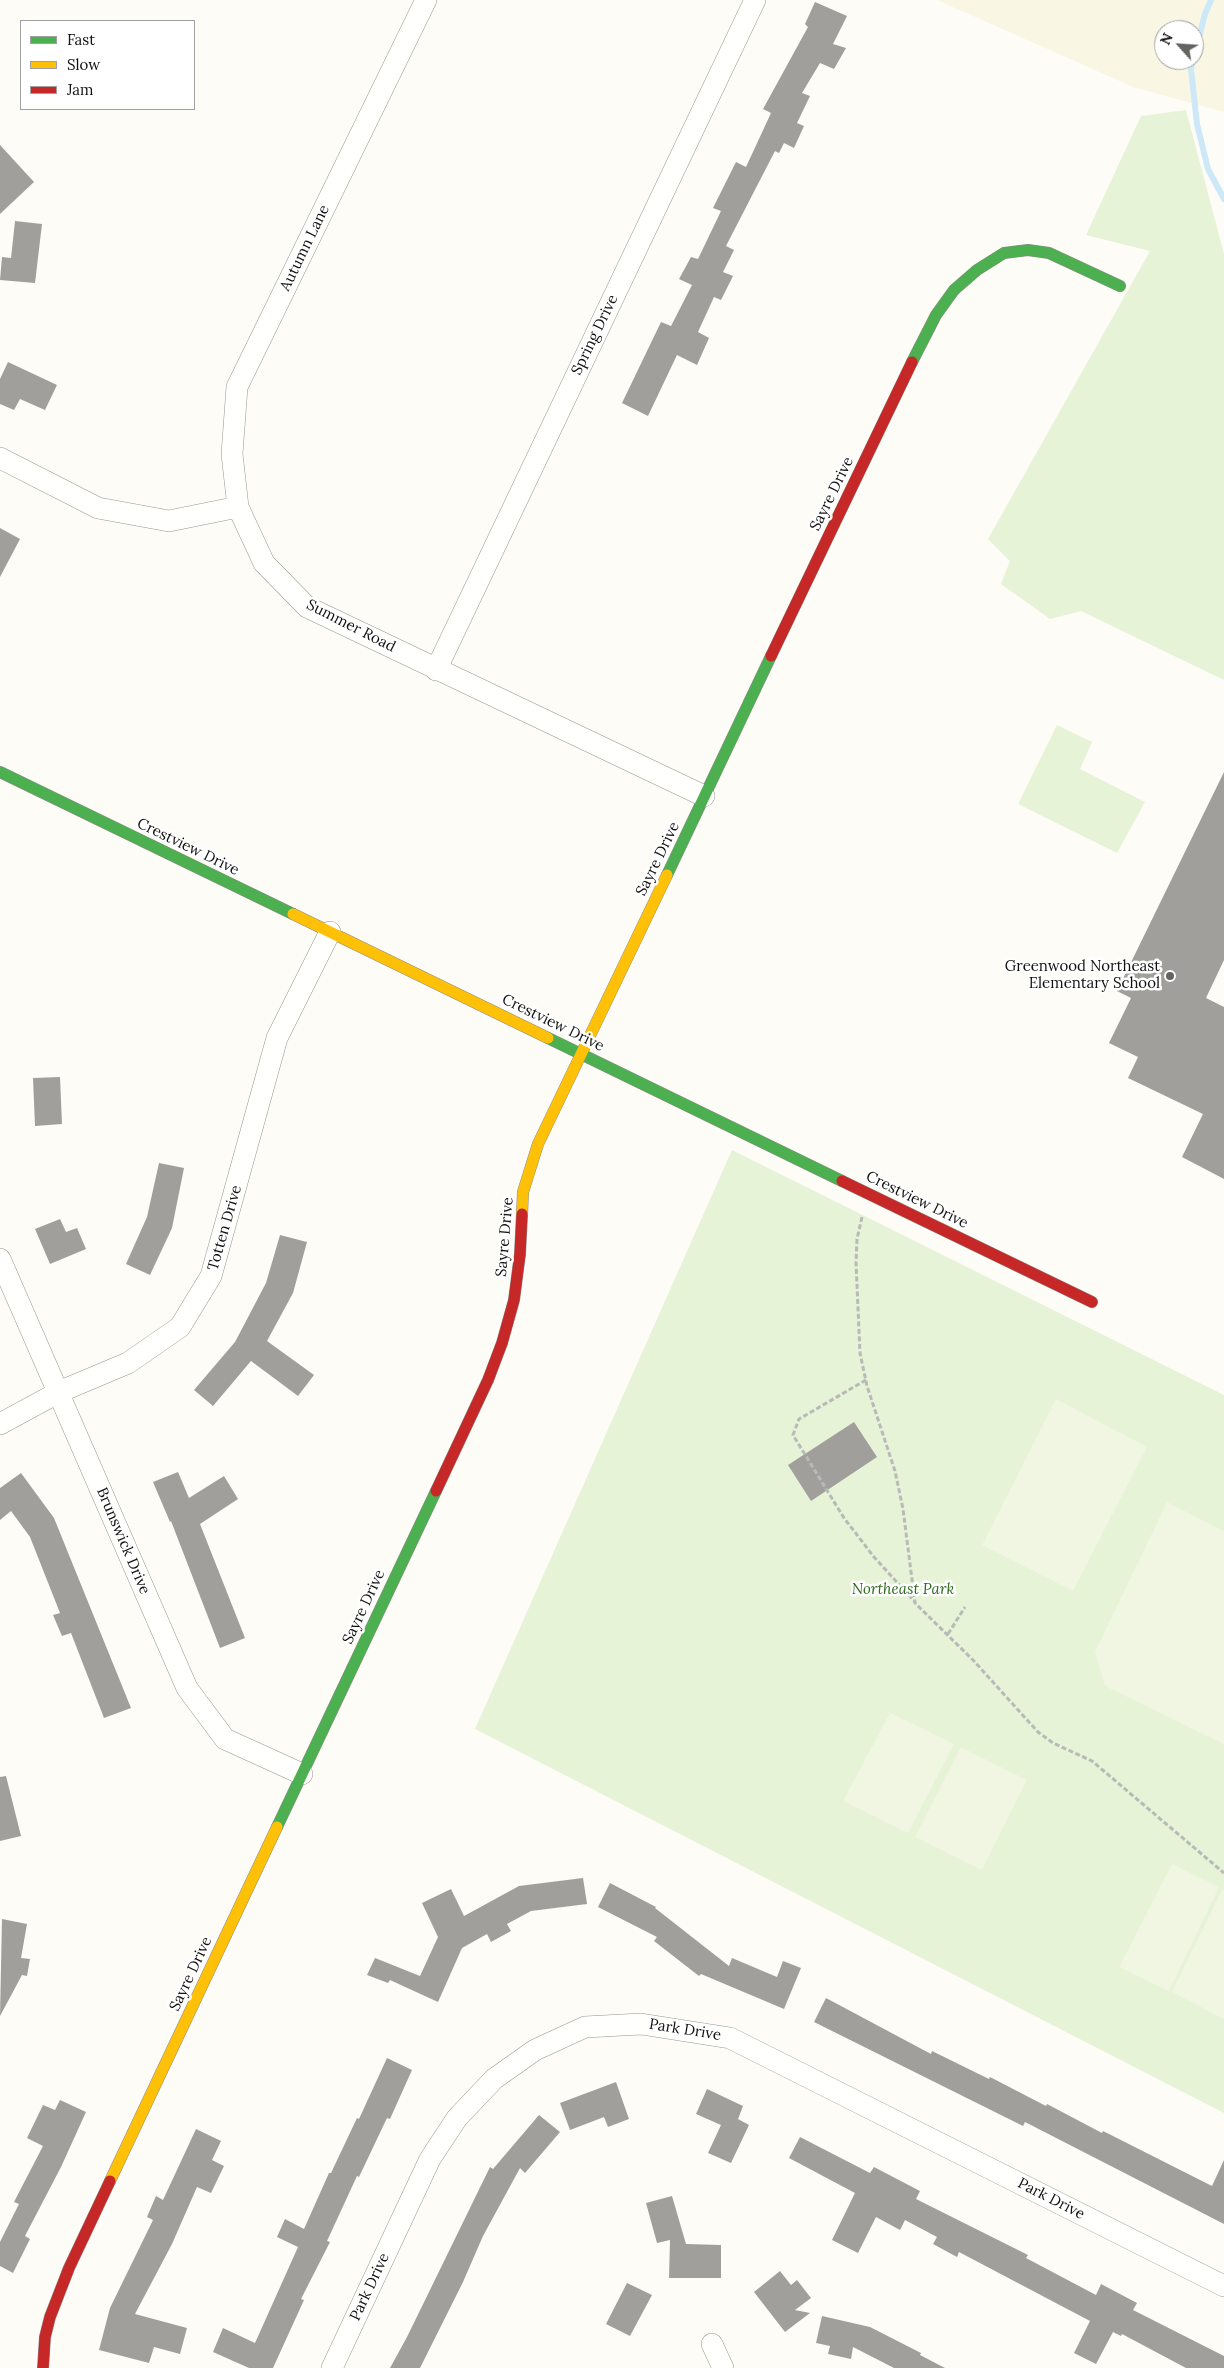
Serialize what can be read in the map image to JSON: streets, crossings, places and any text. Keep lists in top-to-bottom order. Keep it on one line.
{"streets":{"street":["Autumn Lane","Spring Drive","Sayre Drive","Summer Road","Crestview Drive","Totten Drive","Brunswick Drive","Park Drive"]},"crossings":[["Autumn Lane","Summer Road"],["Spring Drive","Summer Road"],["Sayre Drive","Summer Road"],["Sayre Drive","Crestview Drive"],["Sayre Drive","Brunswick Drive"],["Crestview Drive","Totten Drive"],["Totten Drive","Brunswick Drive"]],"parks":["Northeast Park"],"places":["Greenwood Northeast Elementary School"],"legend":["Fast","Slow","Jam"],"north":"top left"}
